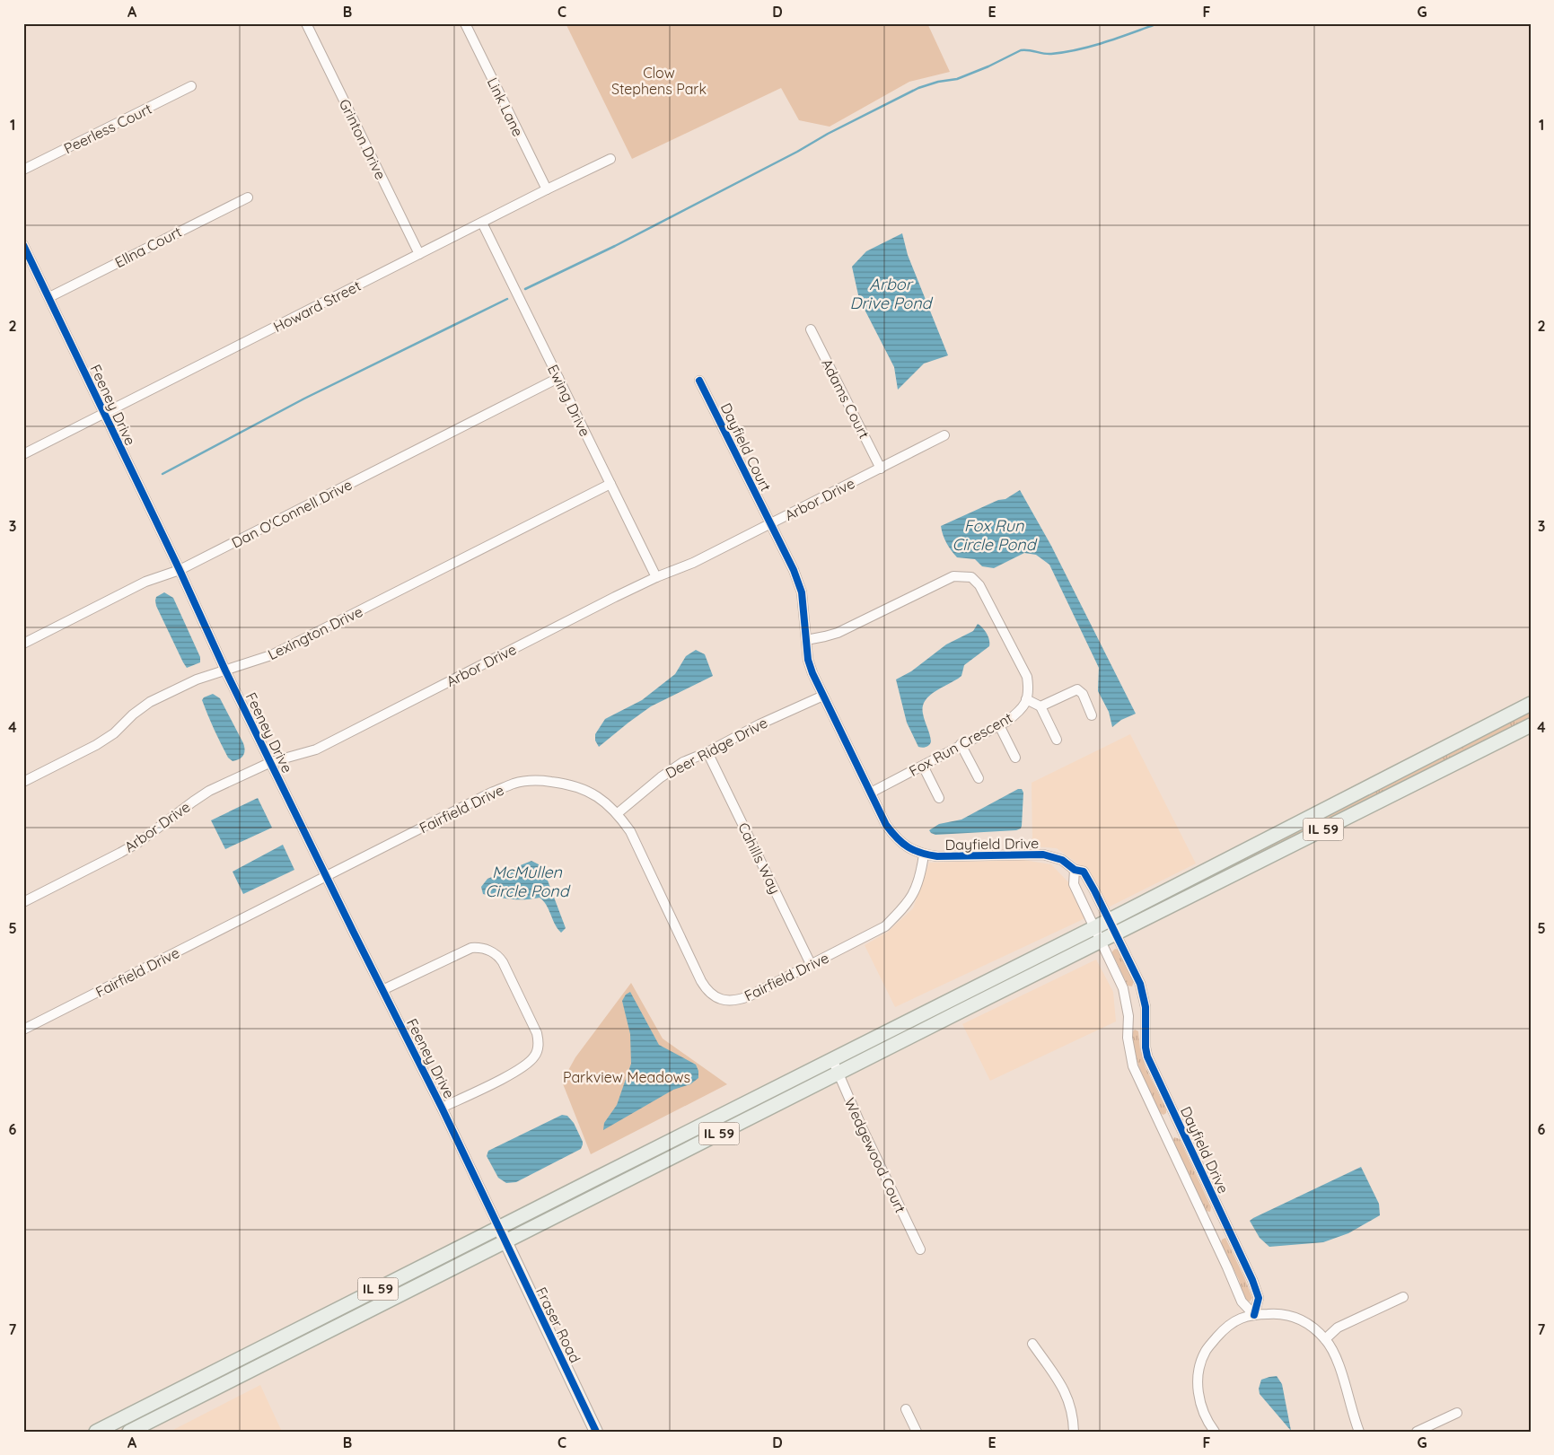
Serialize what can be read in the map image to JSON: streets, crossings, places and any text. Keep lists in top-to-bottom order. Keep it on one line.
{"streets":{"main road":["IL 59"],"street":["Link Lane","Peerless Court","Grinton Drive","Ellna Court","Howard Street","Adams Court","Ewing Drive","Feeney Drive","Dayfield Court","Arbor Drive","Dan O'Connell Drive","Lexington Drive","Fox Run Crescent","Deer Ridge Drive","Fairfield Drive","Dayfield Drive","Cahills Way","Wedgewood Court","Fraser Road"]},"crossings":[["Link Lane","Howard Street"],["Grinton Drive","Howard Street"],["Ellna Court","Feeney Drive"],["Howard Street","Ewing Drive"],["Howard Street","Feeney Drive"],["Adams Court","Arbor Drive"],["Ewing Drive","Arbor Drive"],["Ewing Drive","Dan O'Connell Drive"],["Ewing Drive","Lexington Drive"],["Feeney Drive","Arbor Drive"],["Feeney Drive","Dan O'Connell Drive"],["Feeney Drive","Lexington Drive"],["Feeney Drive","Fairfield Drive"],["Feeney Drive","IL 59"],["Feeney Drive","Fraser Road"],["Dayfield Court","Arbor Drive"],["Dayfield Court","Dayfield Drive"],["Arbor Drive","Dayfield Drive"],["Fox Run Crescent","Dayfield Drive"],["Deer Ridge Drive","Fairfield Drive"],["Deer Ridge Drive","Dayfield Drive"],["Deer Ridge Drive","Cahills Way"],["Fairfield Drive","Dayfield Drive"],["Fairfield Drive","Cahills Way"],["IL 59","Dayfield Drive"],["IL 59","Wedgewood Court"],["IL 59","Fraser Road"]],"water":["Arbor Drive Pond","Fox Run Circle Pond","McMullen Circle Pond"],"parks":["Clow Stephens Park","Parkview Meadows"],"grid":{"columns":["A","B","C","D","E","F","G"],"rows":["1","2","3","4","5","6","7"]}}
